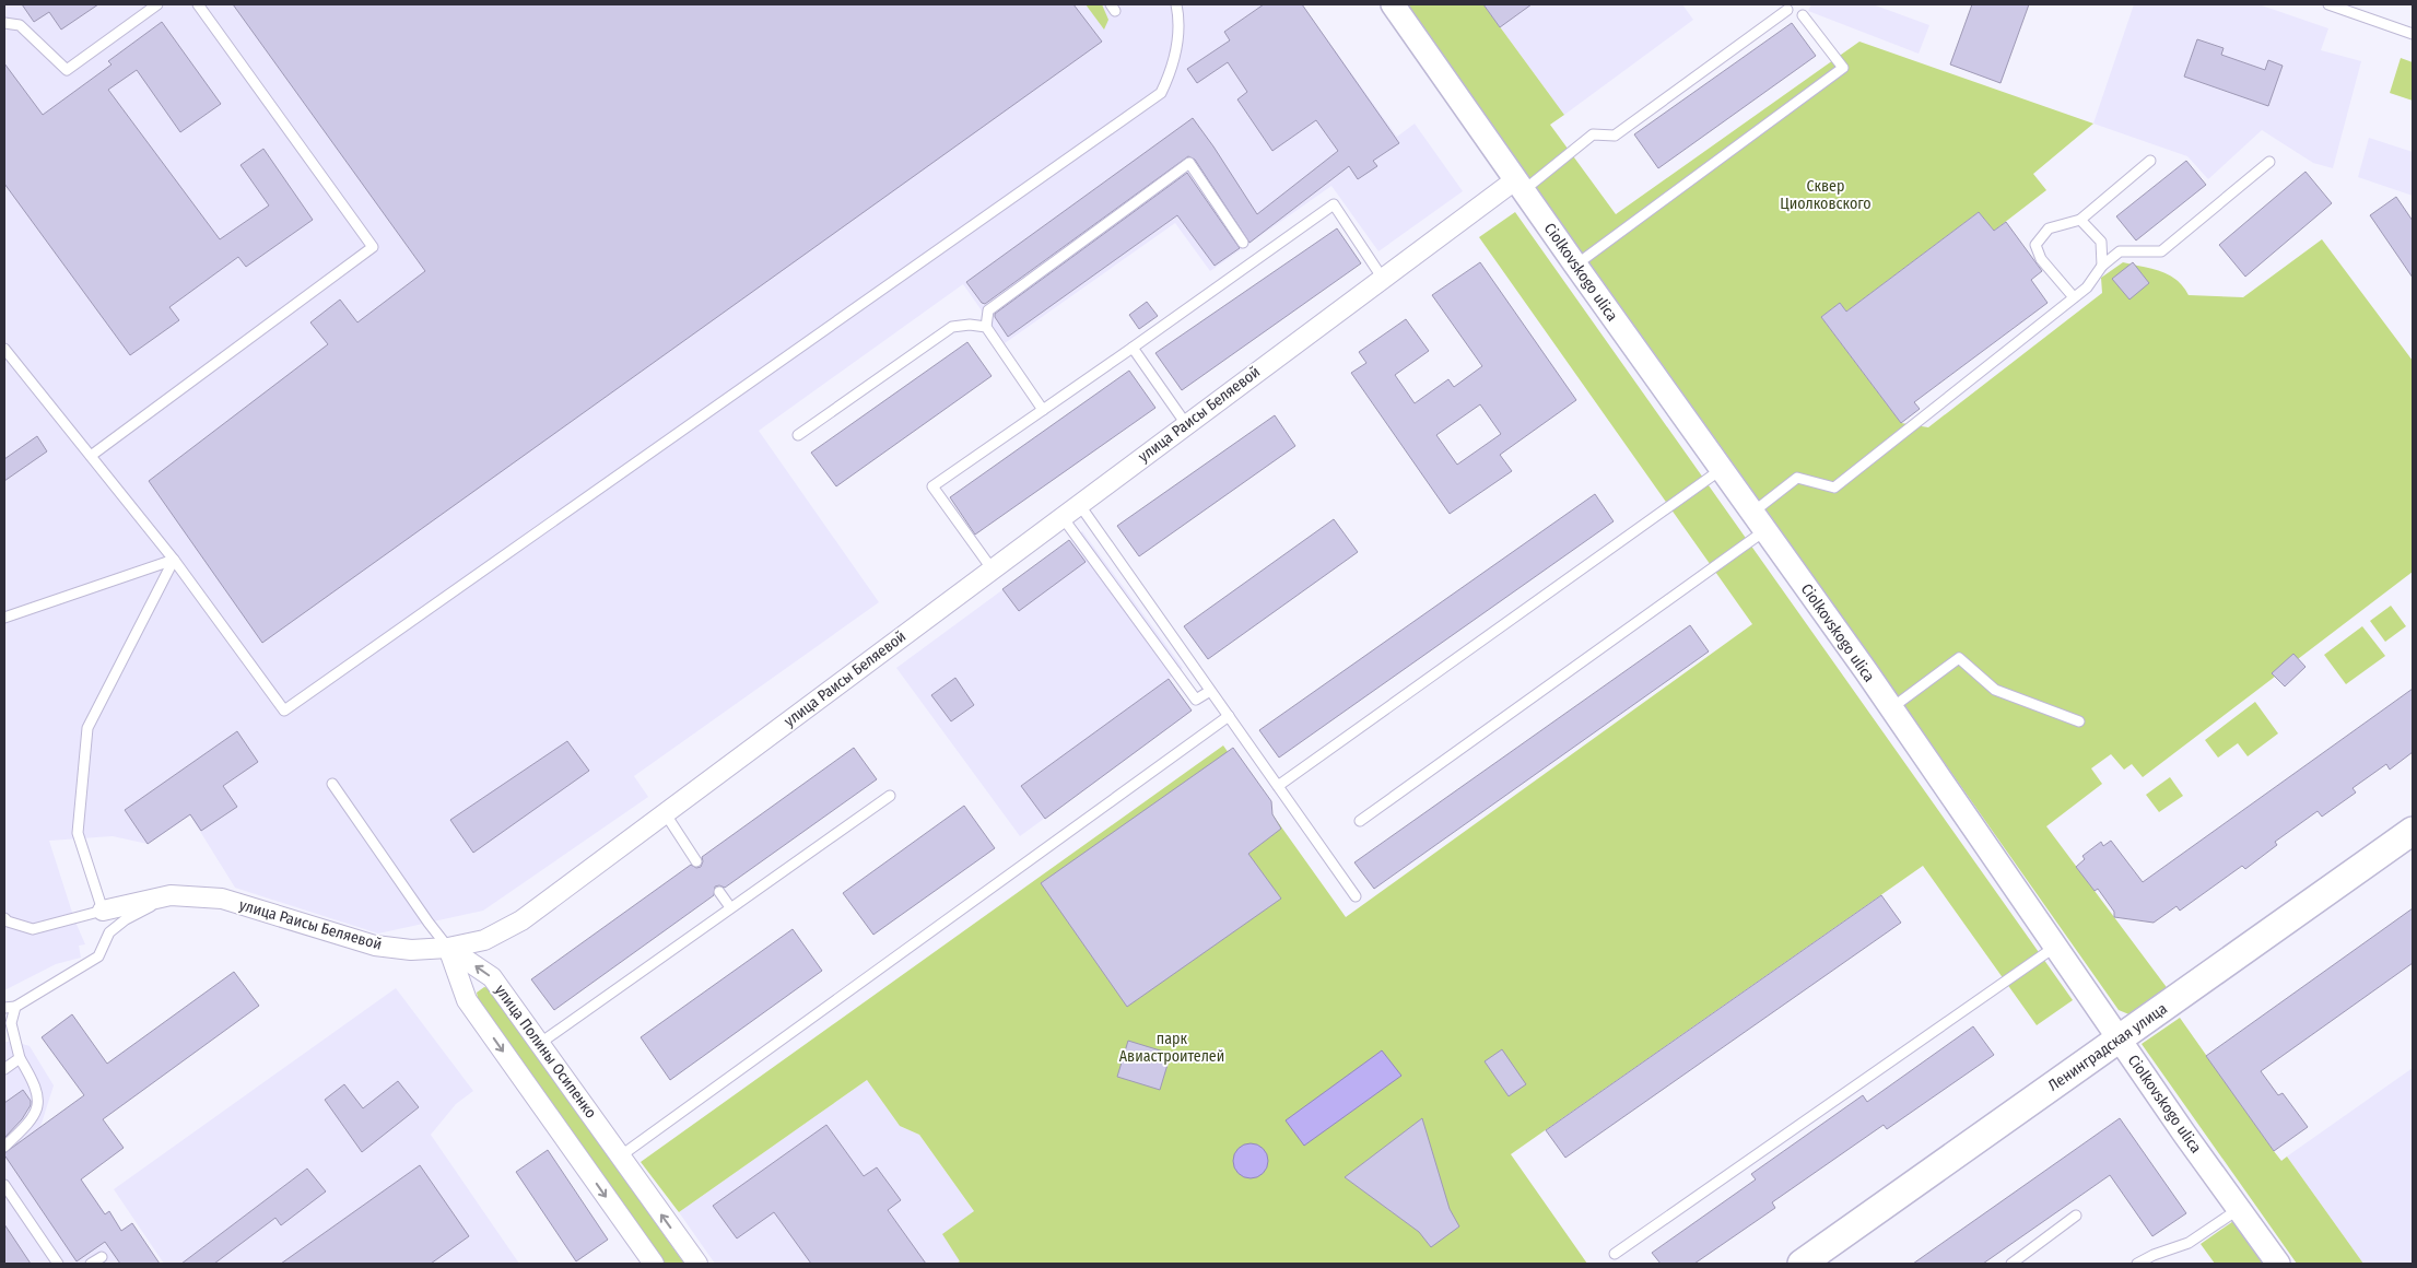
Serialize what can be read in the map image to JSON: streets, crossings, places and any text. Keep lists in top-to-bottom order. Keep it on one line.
{"streets":{"main road":["Ленинградская улица"],"street":["Ciolkovskogo ulica","улица Раисы Беляевой","улица Полины Осипенко"]},"crossings":[["Ciolkovskogo ulica","улица Раисы Беляевой"],["Ciolkovskogo ulica","Ленинградская улица"],["улица Раисы Беляевой","улица Полины Осипенко"]],"parks":["Сквер Циолковского","парк Авиастроителей"]}
